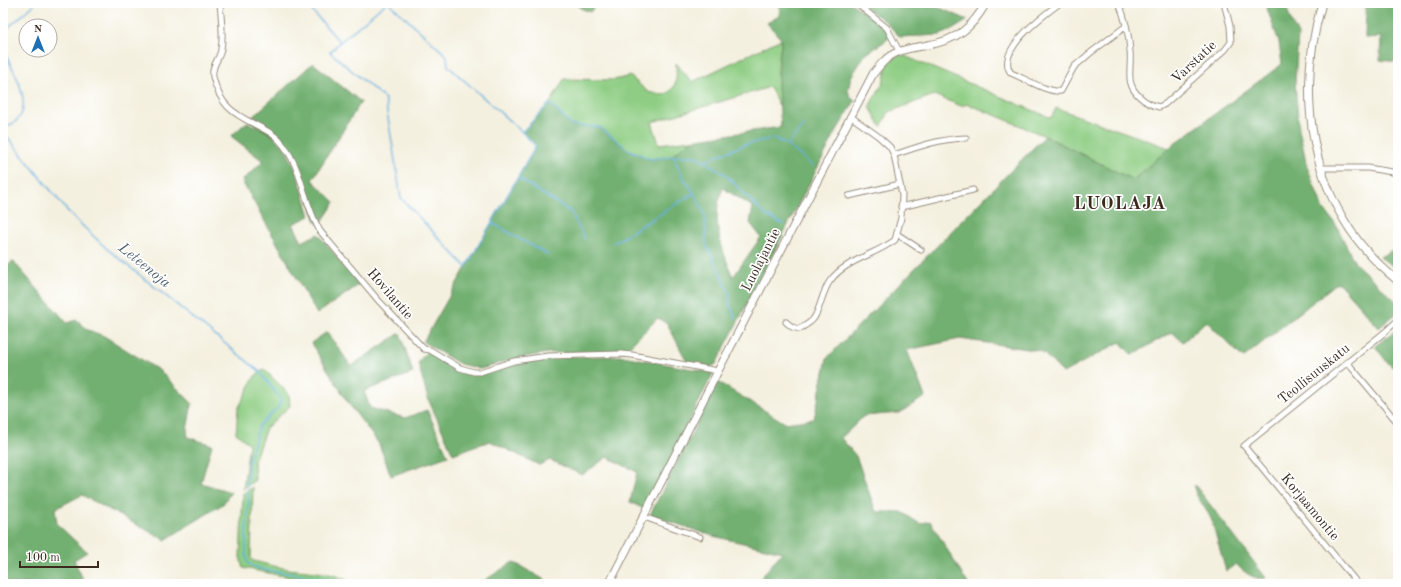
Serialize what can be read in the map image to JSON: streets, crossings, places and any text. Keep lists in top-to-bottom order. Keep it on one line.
{"streets":{"main road":["Luolajantie"],"street":["Varstatie","Hovilantie","Teollisuuskatu","Korjaamontie"]},"crossings":[["Luolajantie","Hovilantie"],["Teollisuuskatu","Korjaamontie"]],"districts":["LUOLAJA"],"water":["Leteenoja"],"scale_bar":"100 m","north":"top"}
